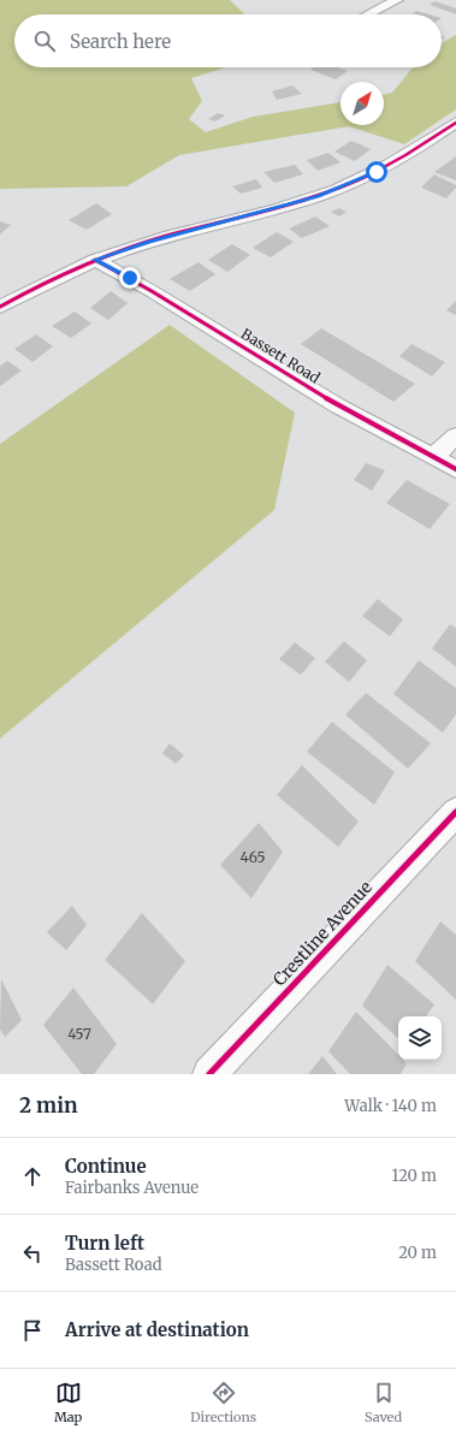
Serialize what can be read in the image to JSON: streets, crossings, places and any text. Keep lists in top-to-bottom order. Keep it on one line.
{"streets":{"street":["Bassett Road","Crestline Avenue"]},"house_numbers":["465","457"],"north":"top right","page":{"search":"Search here","heading":["2 min","Walk · 140 m"],"list":[["Continue","Fairbanks Avenue","120 m"],["Turn left","Bassett Road","20 m"],"Arrive at destination"],"nav":["Map","Directions","Saved"]}}
